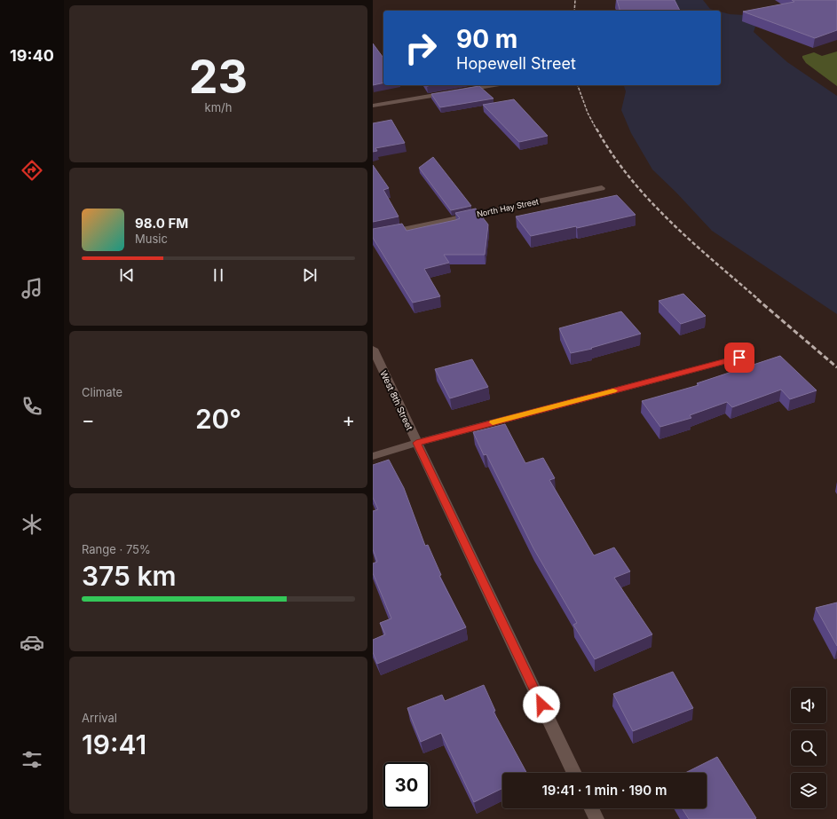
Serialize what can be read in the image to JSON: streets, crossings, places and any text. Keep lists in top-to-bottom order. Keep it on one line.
{"streets":{"street":["North Hay Street","West 8th Street"]},"page":{"tabs":"19:40","tile":[["23","km/h"],"Climate",["Range · 75%","375 km"],["Arrival","19:41"]],"turn":["90 m","Hopewell Street"],"song":["98.0 FM","Music"],"heat":["−","20°","+"],"limit":"30","trip":"19:41 · 1 min · 190 m"}}
